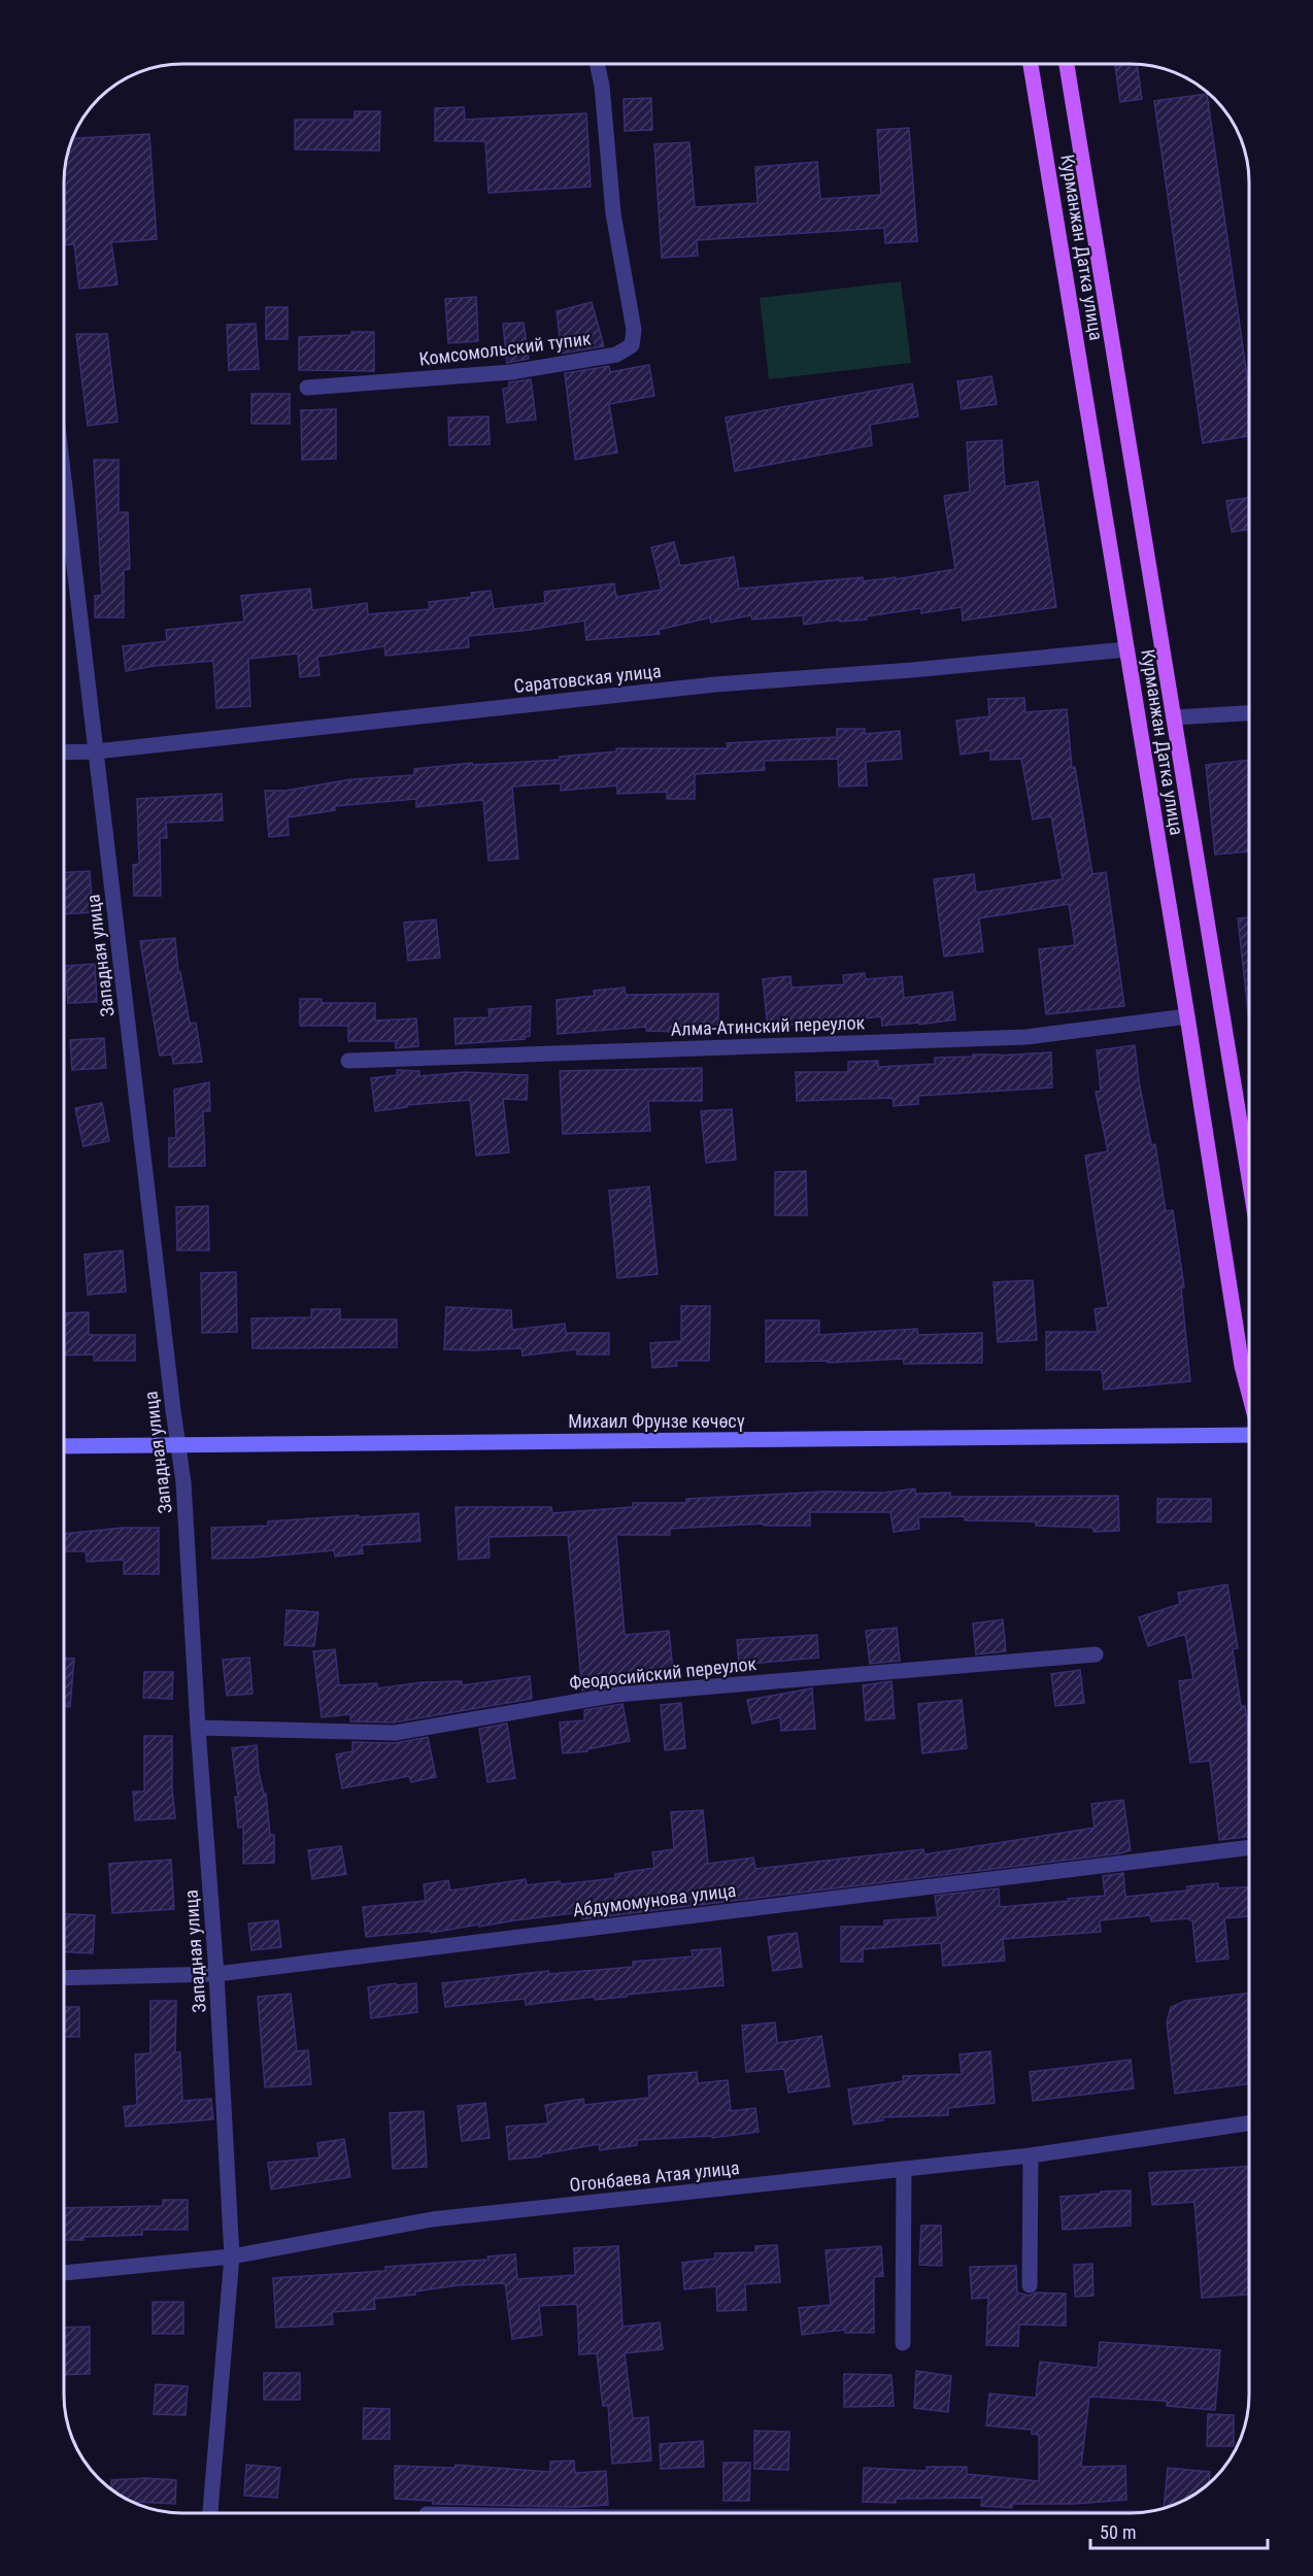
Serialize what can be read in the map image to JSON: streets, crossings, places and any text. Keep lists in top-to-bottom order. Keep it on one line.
{"streets":{"main road":["Курманжан Датка улица","Михаил Фрунзе көчөсү"],"street":["Комсомольский тупик","Саратовская улица","Западная улица","Алма-Атинский переулок","Феодосийский переулок","Абдумомунова улица","Огонбаева Атая улица"]},"crossings":[["Курманжан Датка улица","Саратовская улица"],["Курманжан Датка улица","Алма-Атинский переулок"],["Саратовская улица","Западная улица"],["Западная улица","Михаил Фрунзе көчөсү"],["Западная улица","Феодосийский переулок"],["Западная улица","Абдумомунова улица"],["Западная улица","Огонбаева Атая улица"]],"scale_bar":"50 m"}
